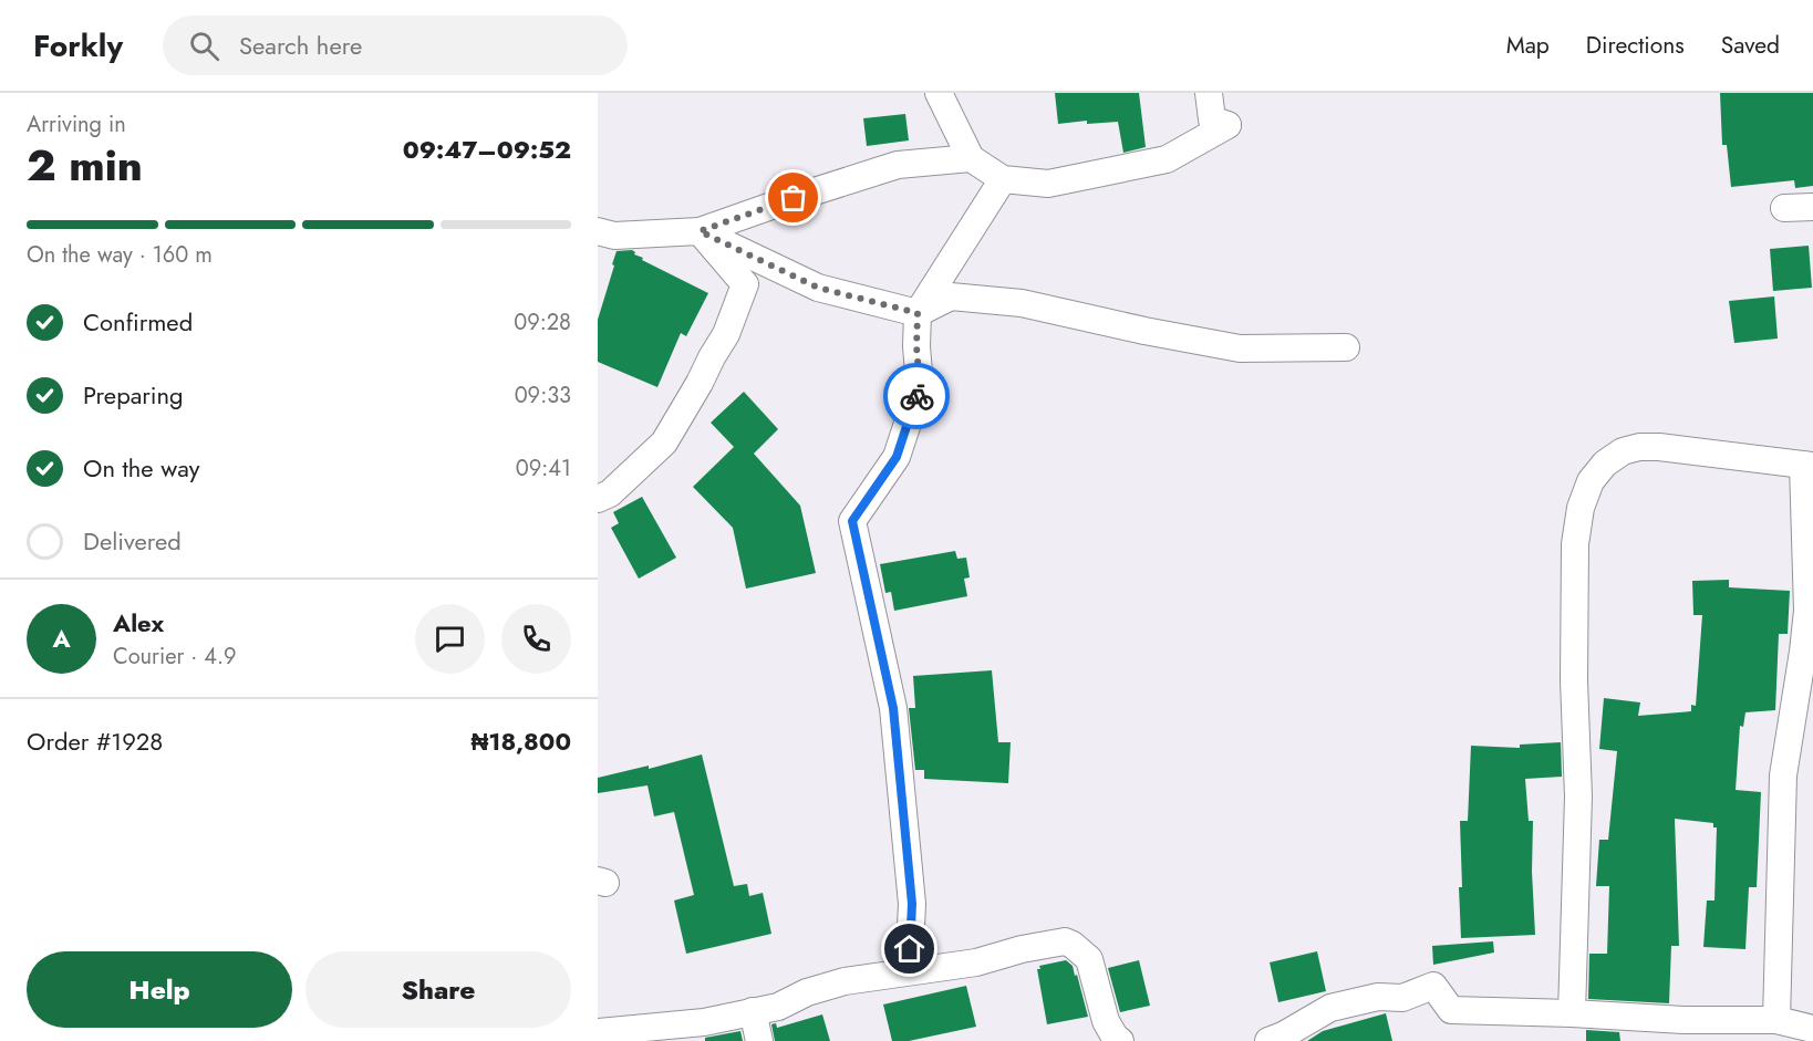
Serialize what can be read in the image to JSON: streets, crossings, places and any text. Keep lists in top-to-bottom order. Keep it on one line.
{"page":{"header":"Forkly","search":"Search here","nav":["Map","Directions","Saved"],"heading":["2 min","Arriving in","09:47–09:52"],"panel":["Alex","Courier · 4.9","Order #1928","₦18,800"],"bar":"On the way · 160 m","list":[["Confirmed","09:28"],["Preparing","09:33"],["On the way","09:41"],"Delivered"],"round":"A","buttons":["Help","Share"]}}
